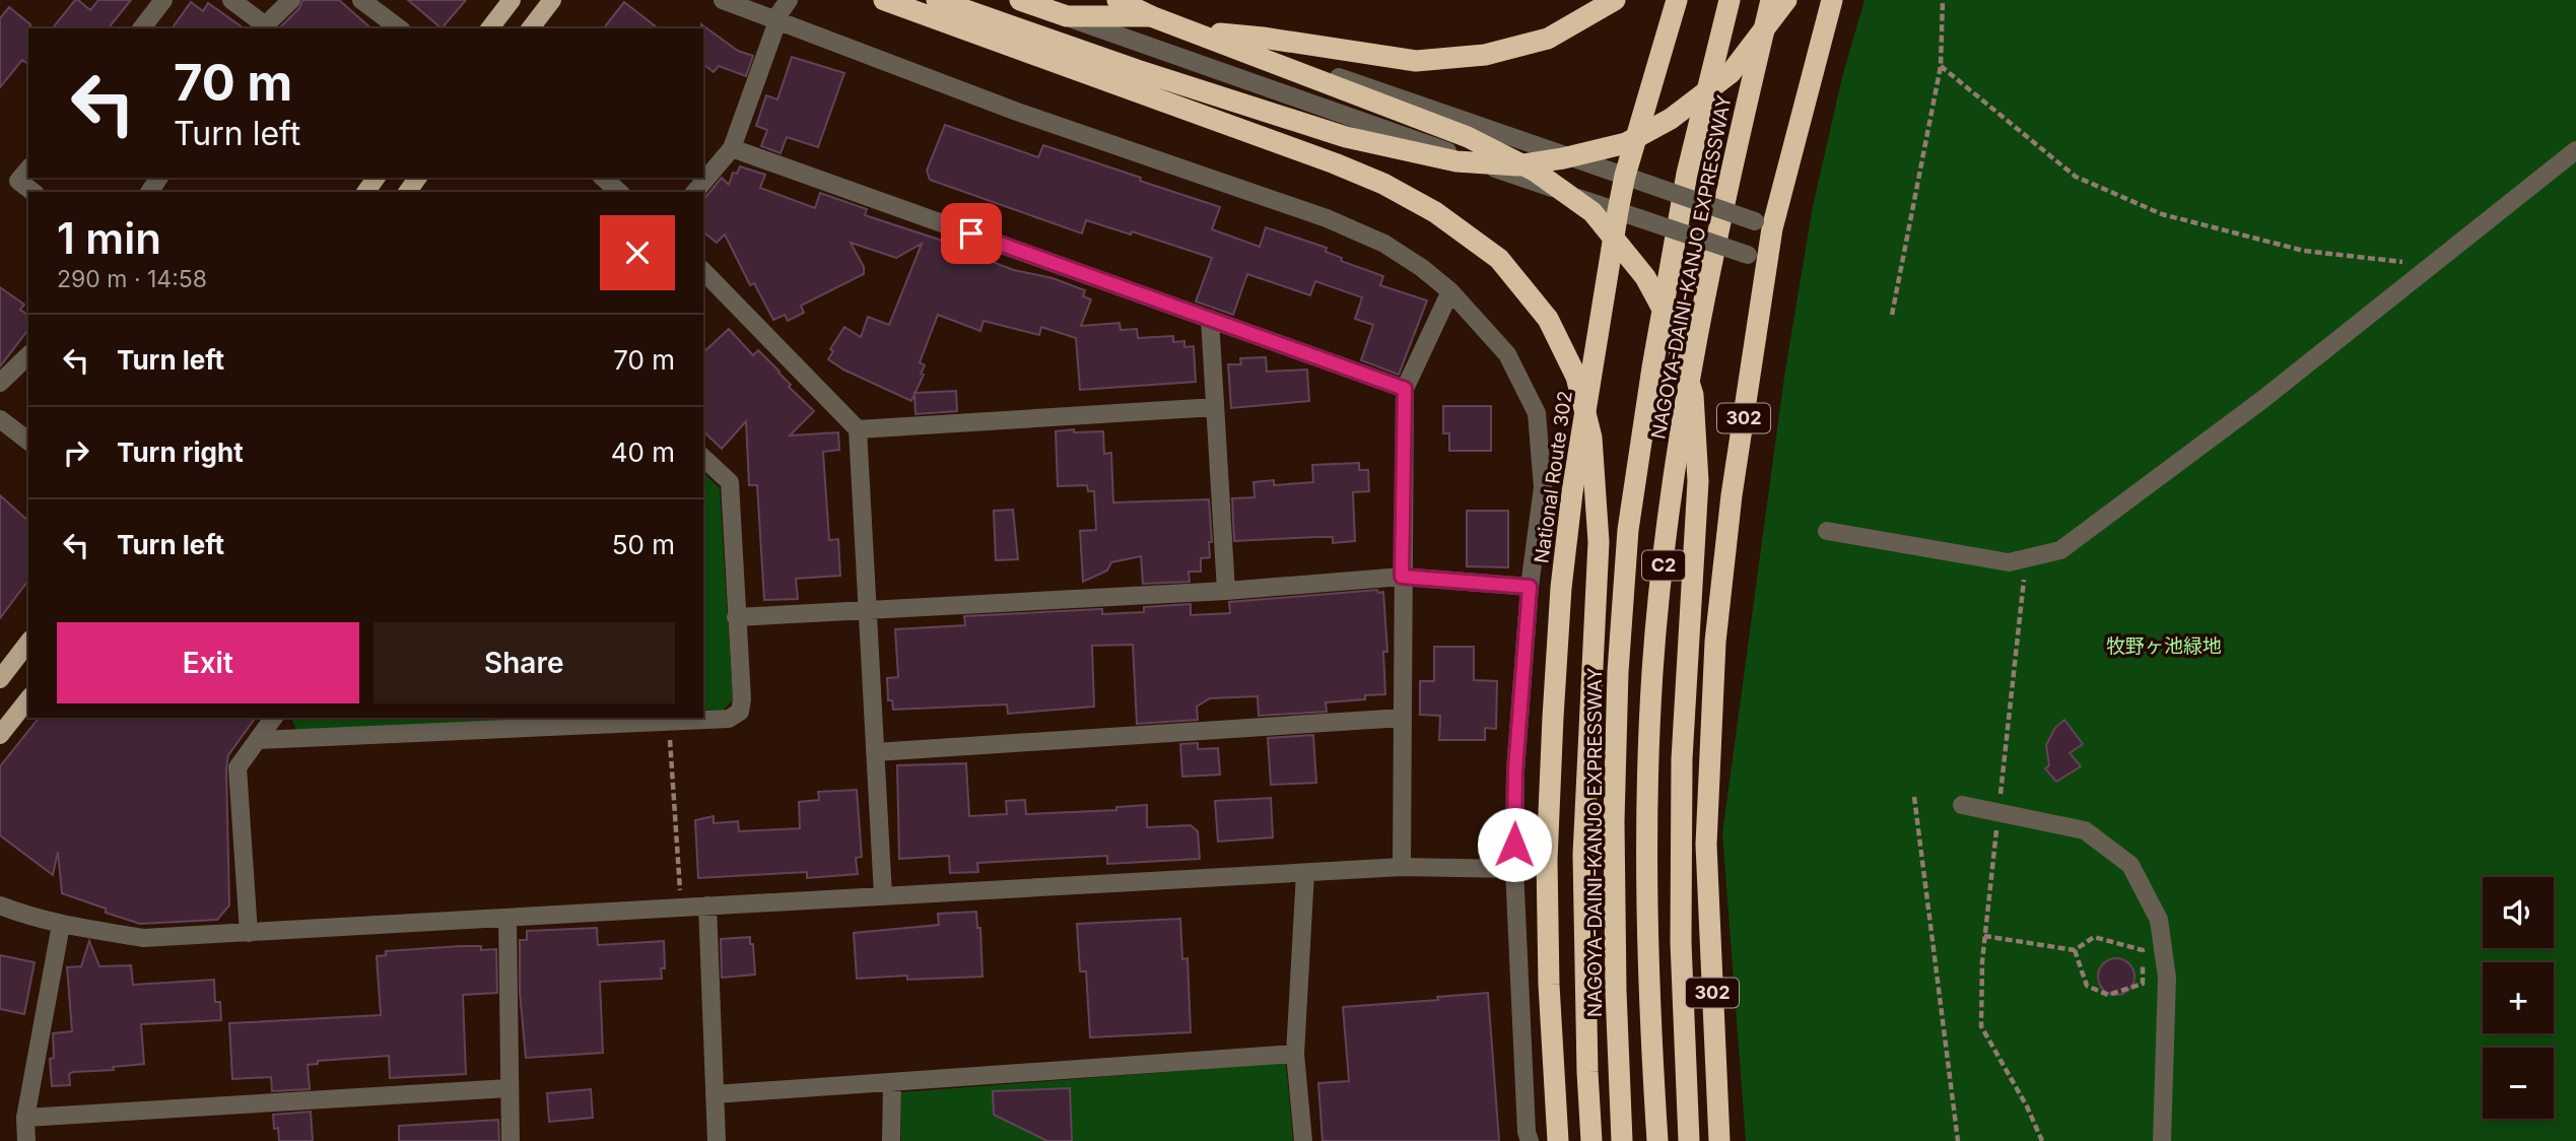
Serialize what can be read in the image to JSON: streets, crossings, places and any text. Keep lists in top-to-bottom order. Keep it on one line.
{"streets":{"highway":["NAGOYA-DAINI-KANJO EXPRESSWAY","302","National Route 302","C2"]},"parks":["牧野ヶ池緑地"],"page":{"turn":["70 m","Turn left"],"heading":["1 min","290 m · 14:58"],"list":[{"name":"Turn left","value":"70 m"},{"name":"Turn right","value":"40 m"},{"name":"Turn left","value":"50 m"}],"buttons":["Exit","Share"],"map_buttons":["+","−"]}}
